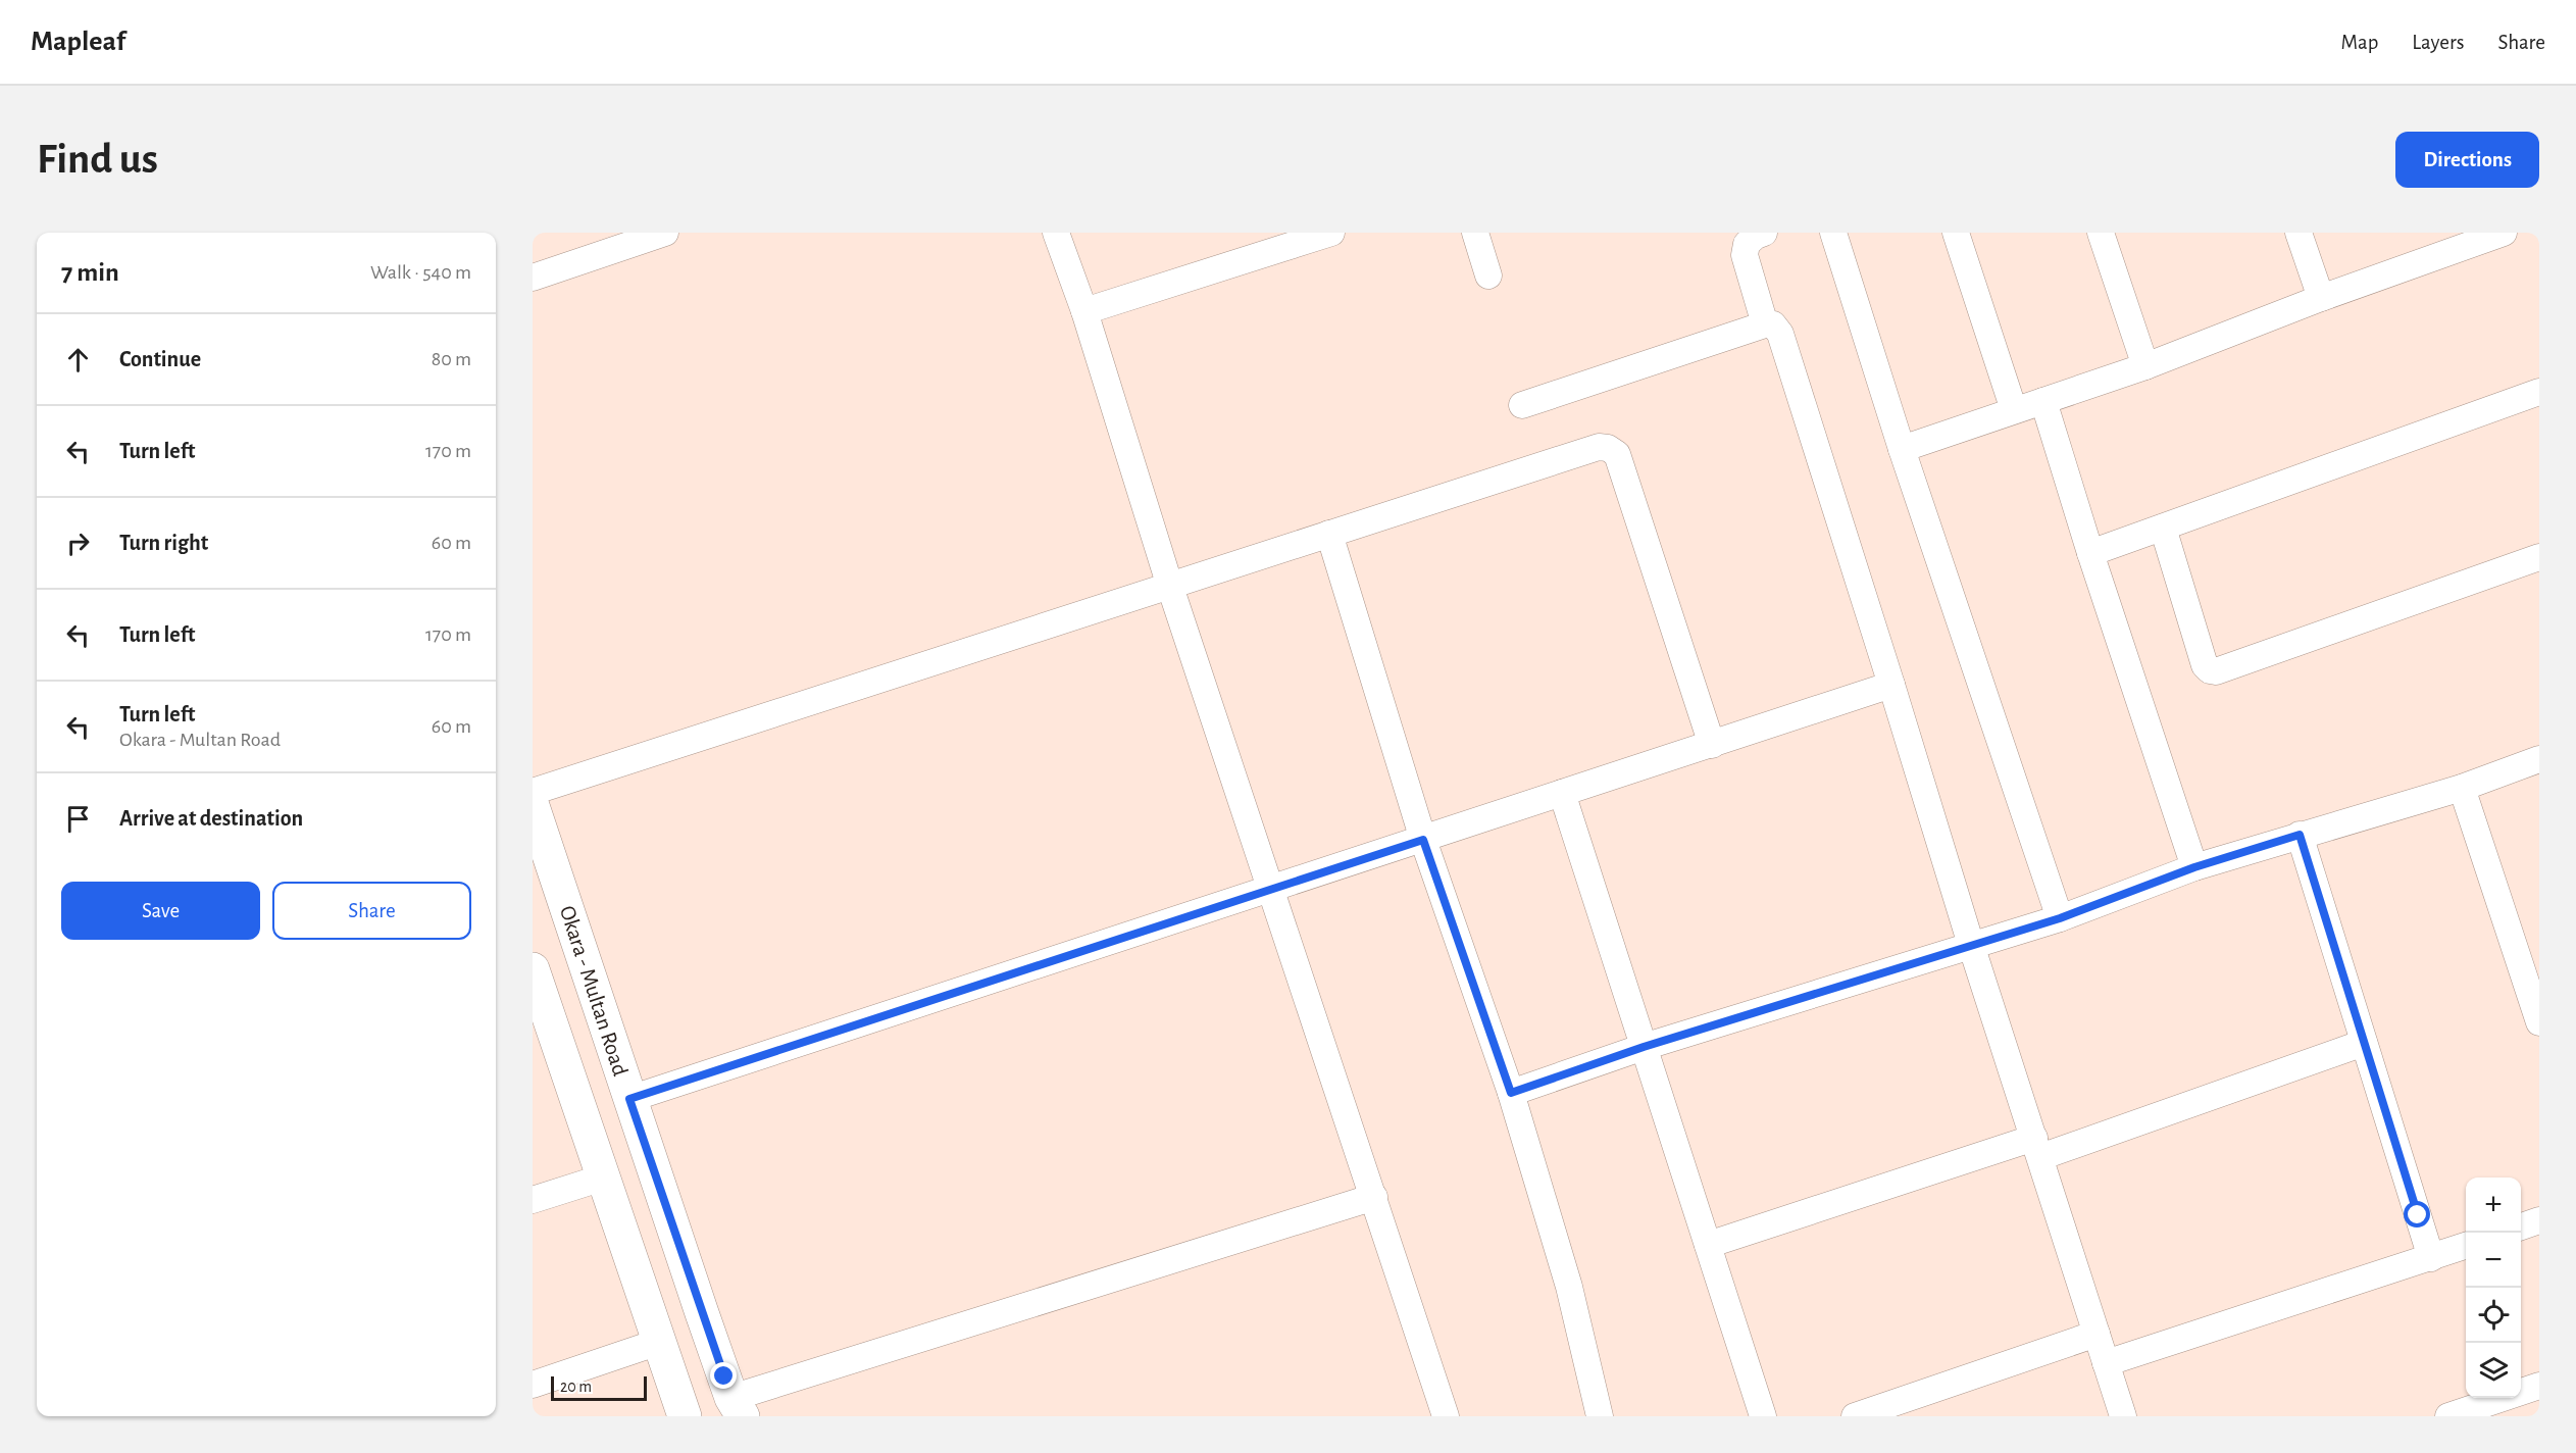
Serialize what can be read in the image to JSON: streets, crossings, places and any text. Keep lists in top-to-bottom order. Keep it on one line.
{"streets":{"main road":["Okara - Multan Road"]},"scale_bar":"20 m","page":{"header":"Mapleaf","nav":["Map","Layers","Share"],"buttons":["Directions",["Save","Share"]],"title":"Find us","heading":["7 min","Walk · 540 m"],"list":[["Continue","80 m"],["Turn left","170 m"],["Turn right","60 m"],["Turn left","170 m"],["Turn left","Okara - Multan Road","60 m"],"Arrive at destination"],"map_buttons":["+","−"],"scale":"20 m"}}
